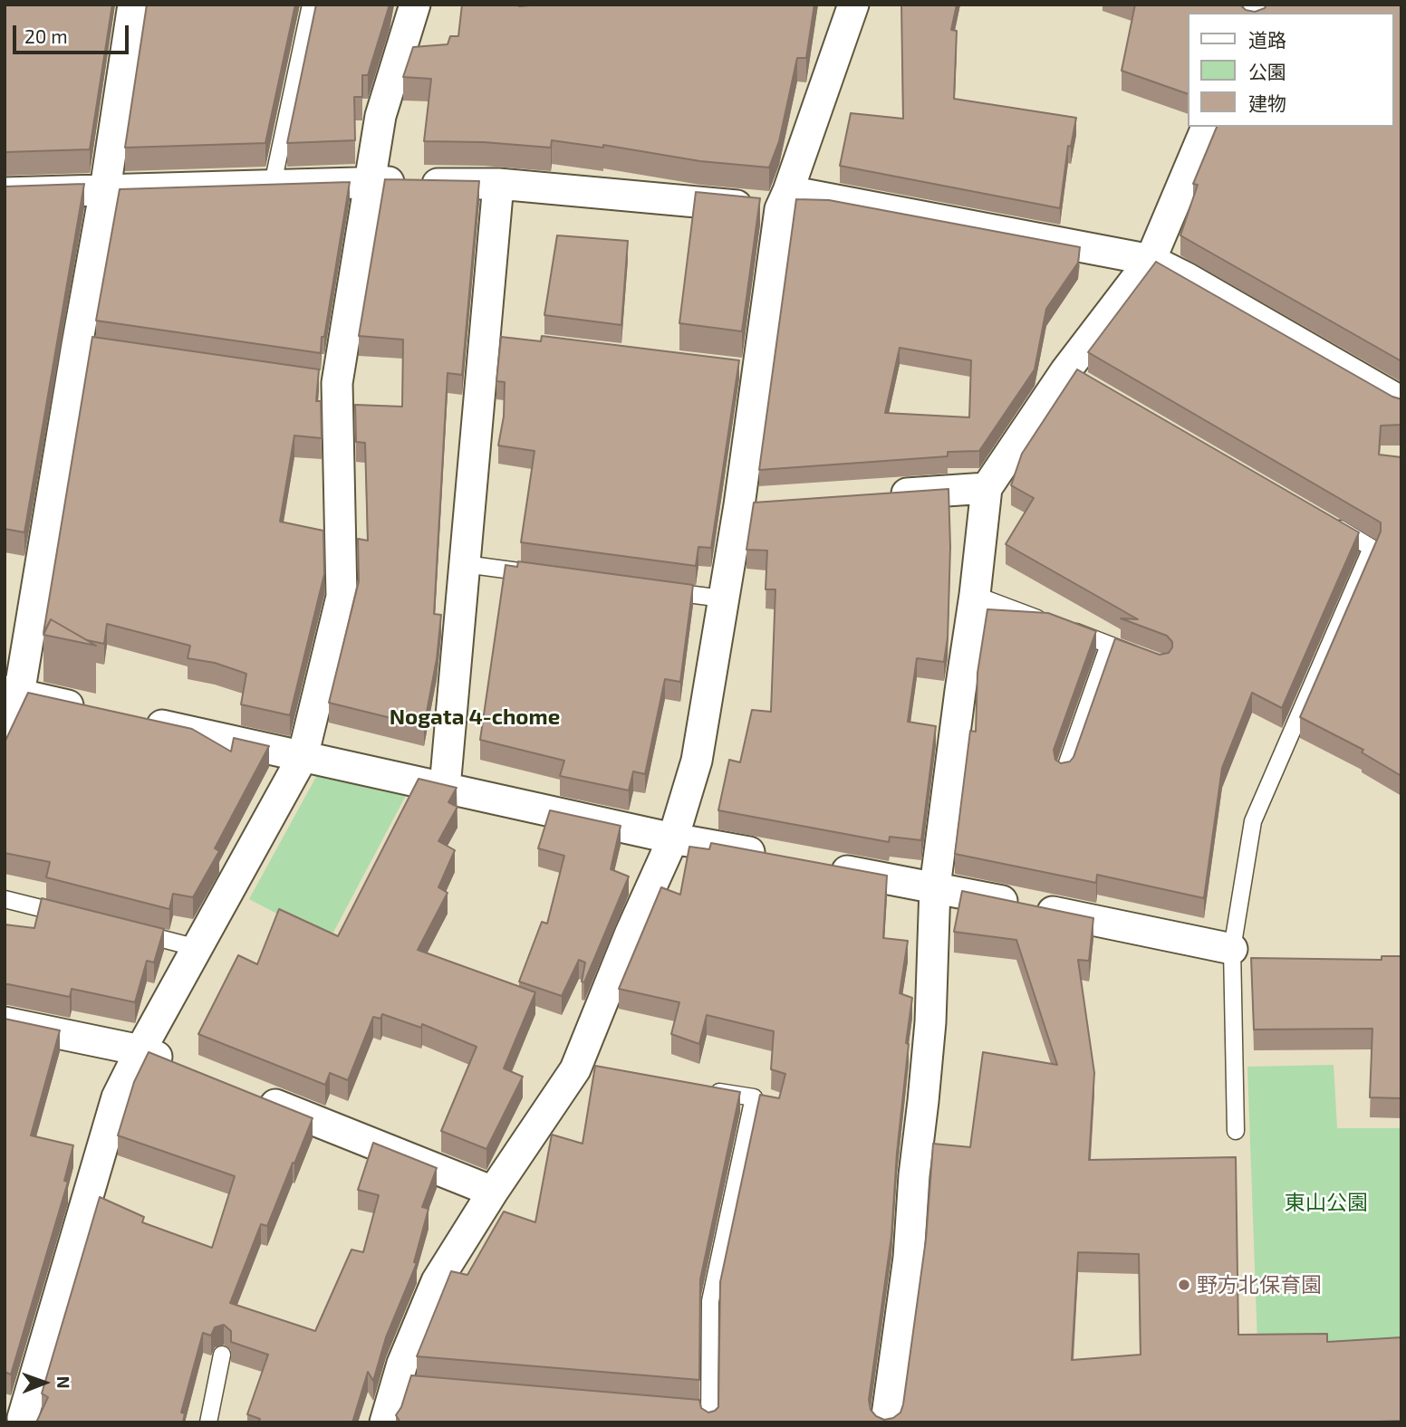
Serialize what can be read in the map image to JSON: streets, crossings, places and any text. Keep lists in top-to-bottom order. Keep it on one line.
{"districts":["Nogata 4-chome"],"parks":["東山公園"],"places":["野方北保育園"],"legend":["道路","公園","建物"],"scale_bar":"20 m","north":"right"}
